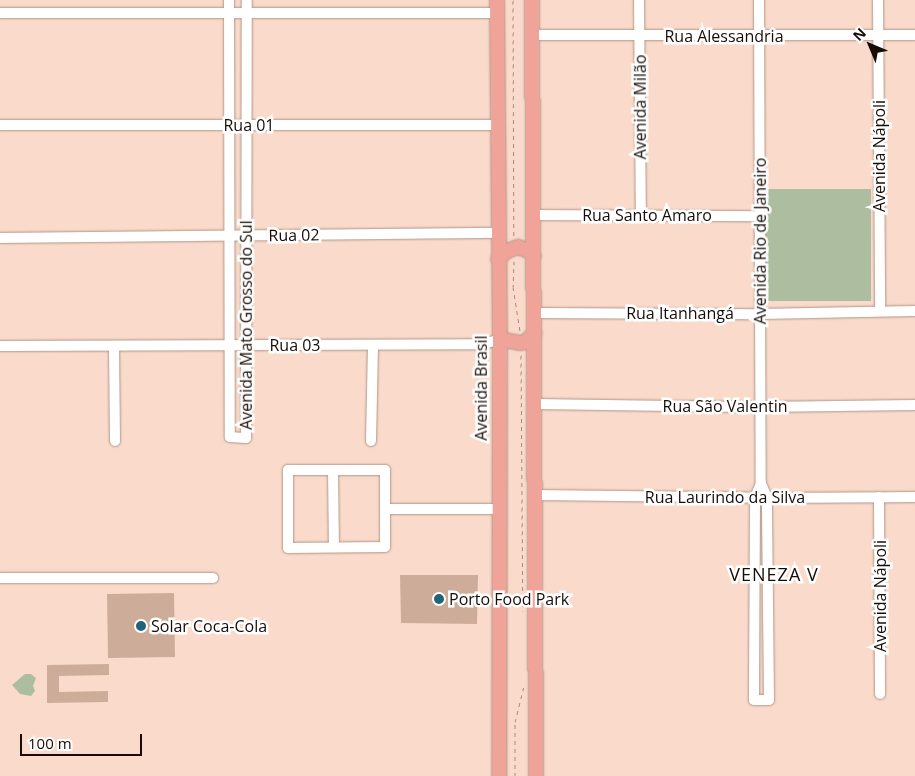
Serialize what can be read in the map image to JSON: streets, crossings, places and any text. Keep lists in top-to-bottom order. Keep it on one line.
{"streets":{"main road":["Avenida Brasil"],"street":["Rua Alessandria","Avenida Milão","Rua 01","Avenida Nápoli","Rua Santo Amaro","Rua 02","Avenida Rio de Janeiro","Rua Itanhangá","Avenida Mato Grosso do Sul","Rua 03","Rua São Valentin","Rua Laurindo da Silva"]},"crossings":[["Rua Alessandria","Avenida Milão"],["Rua Alessandria","Avenida Nápoli"],["Rua Alessandria","Avenida Rio de Janeiro"],["Avenida Milão","Rua Santo Amaro"],["Rua 01","Avenida Mato Grosso do Sul"],["Rua 01","Avenida Brasil"],["Avenida Nápoli","Rua Itanhangá"],["Avenida Nápoli","Rua Laurindo da Silva"],["Rua Santo Amaro","Avenida Rio de Janeiro"],["Rua 02","Avenida Mato Grosso do Sul"],["Rua 02","Avenida Brasil"],["Avenida Rio de Janeiro","Rua Itanhangá"],["Avenida Rio de Janeiro","Rua São Valentin"],["Avenida Rio de Janeiro","Rua Laurindo da Silva"],["Avenida Mato Grosso do Sul","Rua 03"],["Rua 03","Avenida Brasil"]],"districts":["VENEZA V"],"places":["Porto Food Park","Solar Coca-Cola"],"scale_bar":"100 m","north":"top left"}
